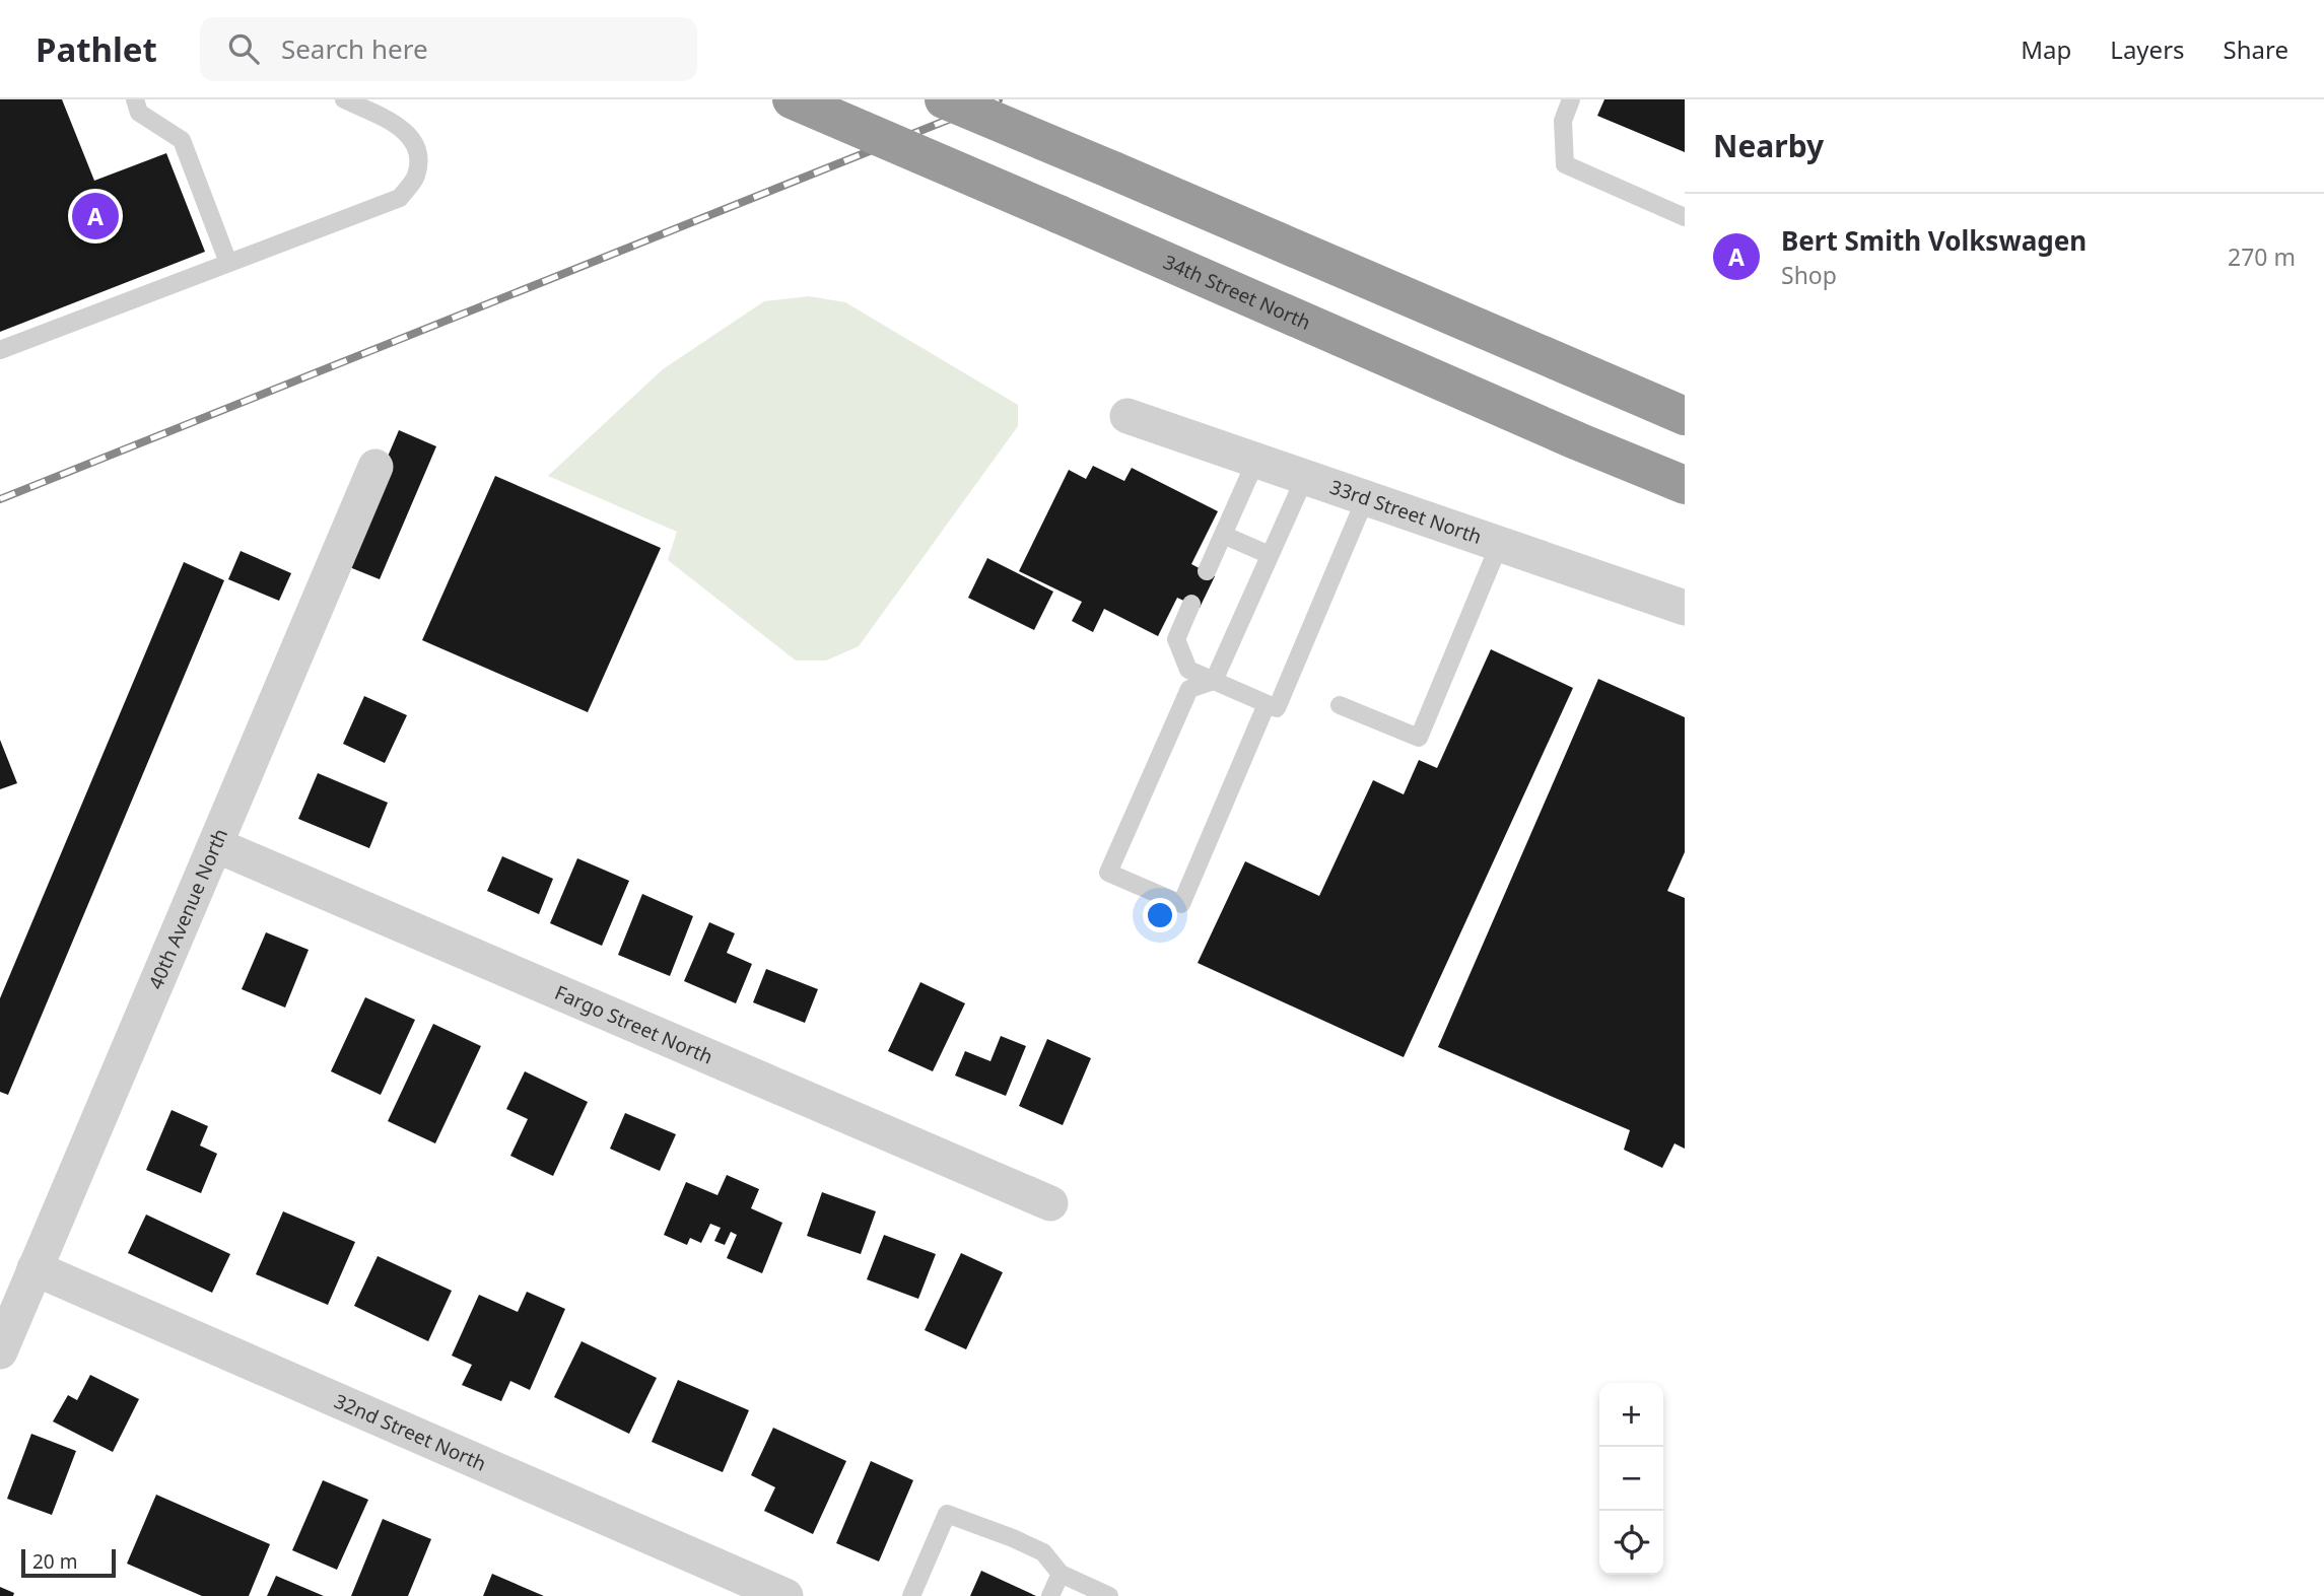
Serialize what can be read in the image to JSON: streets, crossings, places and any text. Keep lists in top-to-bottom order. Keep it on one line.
{"streets":{"highway":["34th Street North"],"street":["33rd Street North","40th Avenue North","Fargo Street North","32nd Street North"]},"crossings":[["40th Avenue North","Fargo Street North"],["40th Avenue North","32nd Street North"]],"scale_bar":"20 m","page":{"header":"Pathlet","search":"Search here","nav":["Map","Layers","Share"],"heading":"Nearby","pins":"A","list":[{"mark":"A","name":"Bert Smith Volkswagen","note":"Shop","value":"270 m"}],"map_buttons":["+","−"],"scale":"20 m"}}
